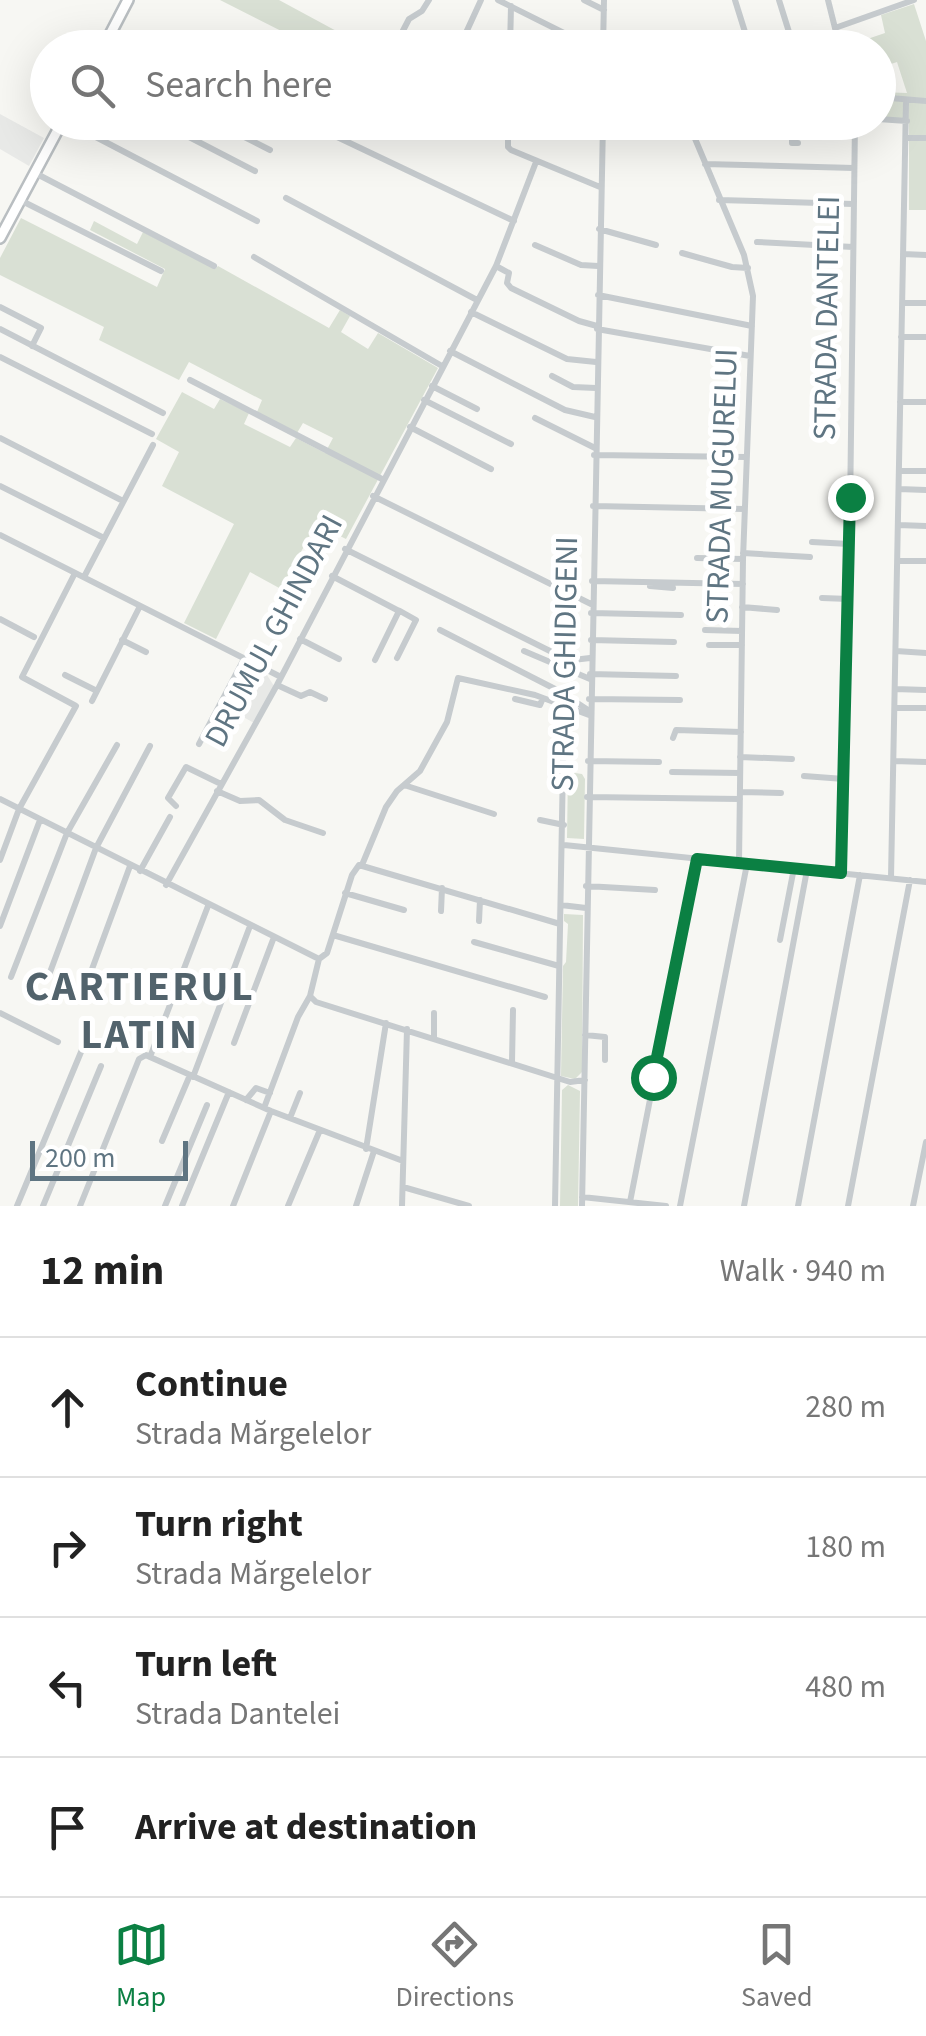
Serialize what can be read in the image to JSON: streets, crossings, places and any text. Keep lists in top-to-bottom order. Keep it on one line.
{"streets":{"street":["STRADA DANTELEI","STRADA MUGURELUI","DRUMUL GHINDARI","STRADA GHIDIGENI"]},"districts":["CARTIERUL LATIN"],"scale_bar":"200 m","page":{"search":"Search here","scale":"200 m","heading":["12 min","Walk · 940 m"],"list":[["Continue","Strada Mărgelelor","280 m"],["Turn right","Strada Mărgelelor","180 m"],["Turn left","Strada Dantelei","480 m"],"Arrive at destination"],"nav":["Map","Directions","Saved"]}}
